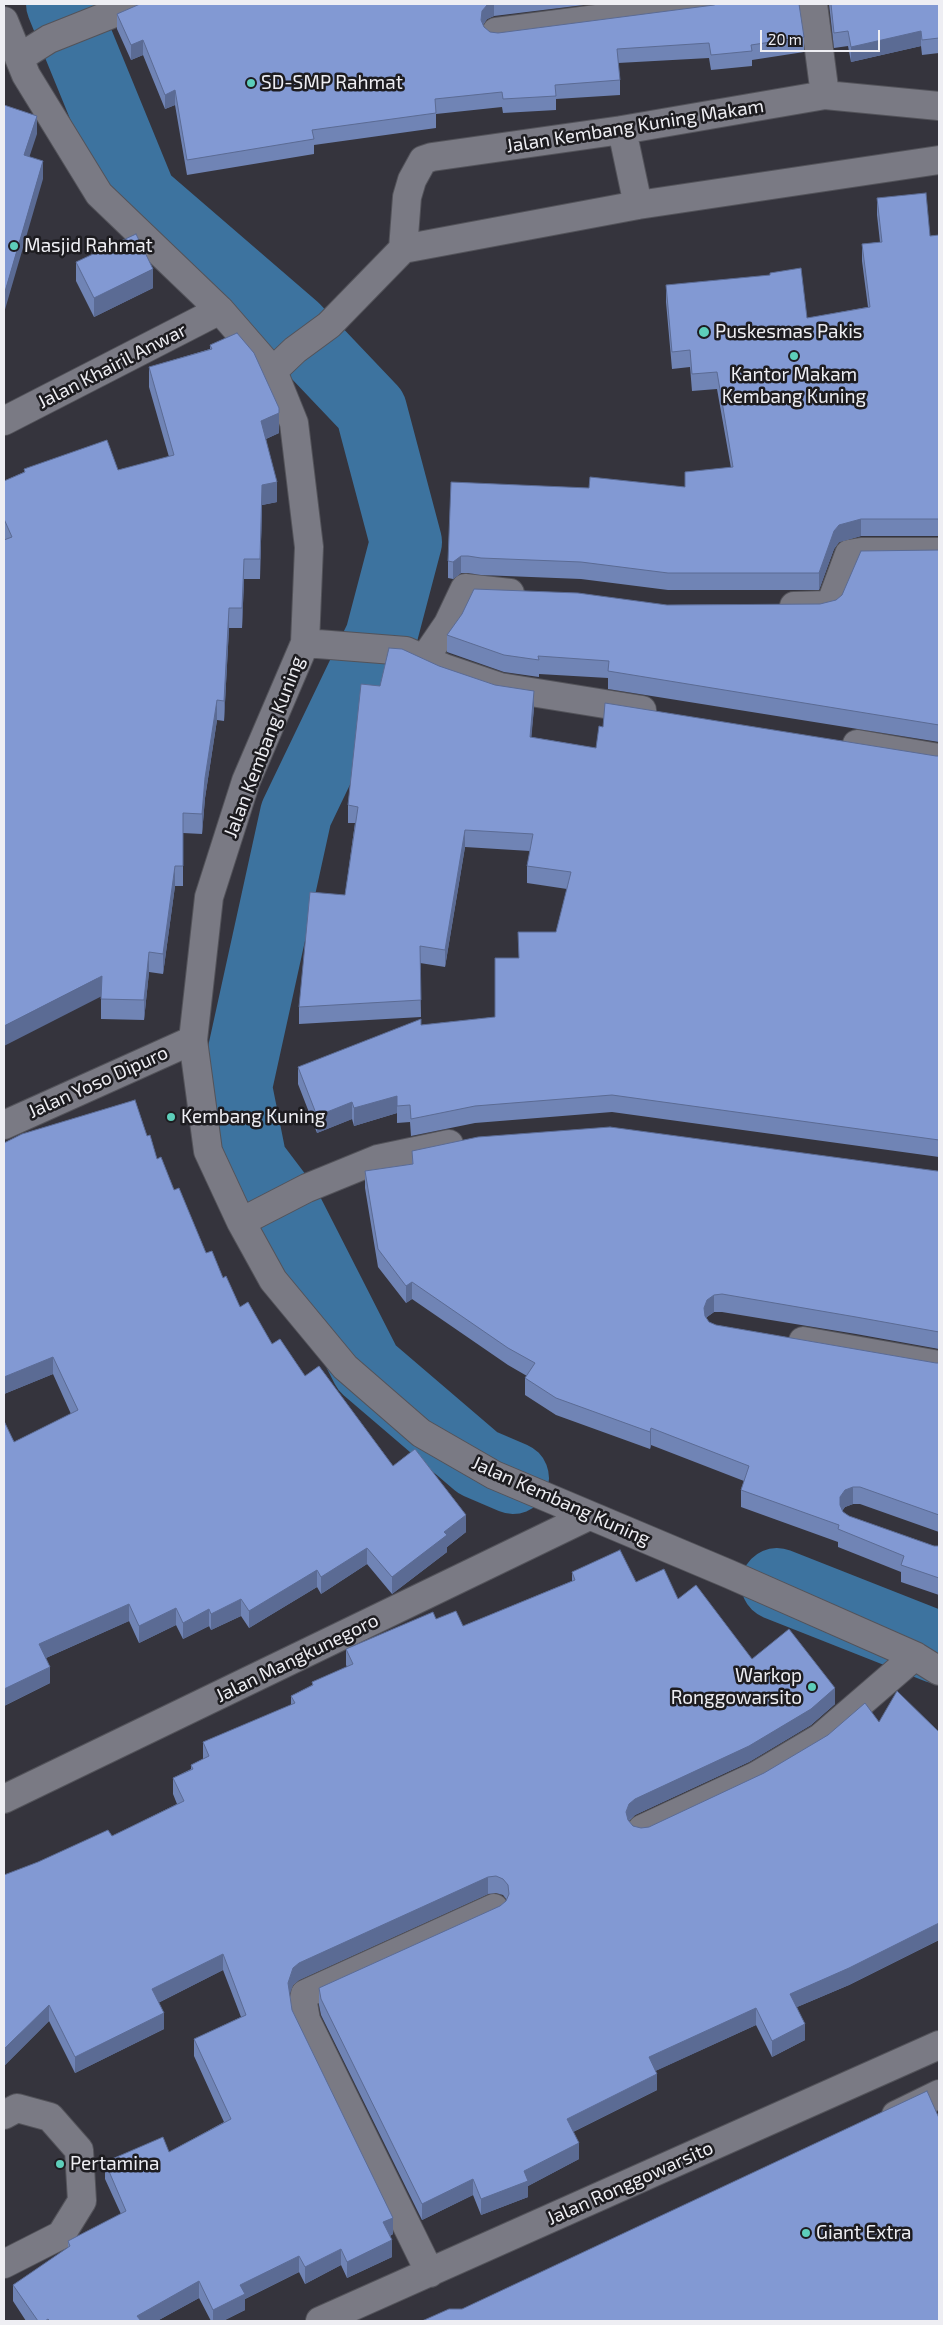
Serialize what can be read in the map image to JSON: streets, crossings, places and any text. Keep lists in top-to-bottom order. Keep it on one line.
{"streets":{"street":["Jalan Kembang Kuning Makam","Jalan Khairil Anwar","Jalan Kembang Kuning","Jalan Yoso Dipuro","Jalan Mangkunegoro","Jalan Ronggowarsito"]},"crossings":[["Jalan Khairil Anwar","Jalan Kembang Kuning"],["Jalan Kembang Kuning","Jalan Yoso Dipuro"],["Jalan Kembang Kuning","Jalan Mangkunegoro"]],"places":["SD-SMP Rahmat","Masjid Rahmat","Puskesmas Pakis","Kantor Makam Kembang Kuning","Kembang Kuning","Warkop Ronggowarsito","Pertamina","Giant Extra"],"scale_bar":"20 m"}
